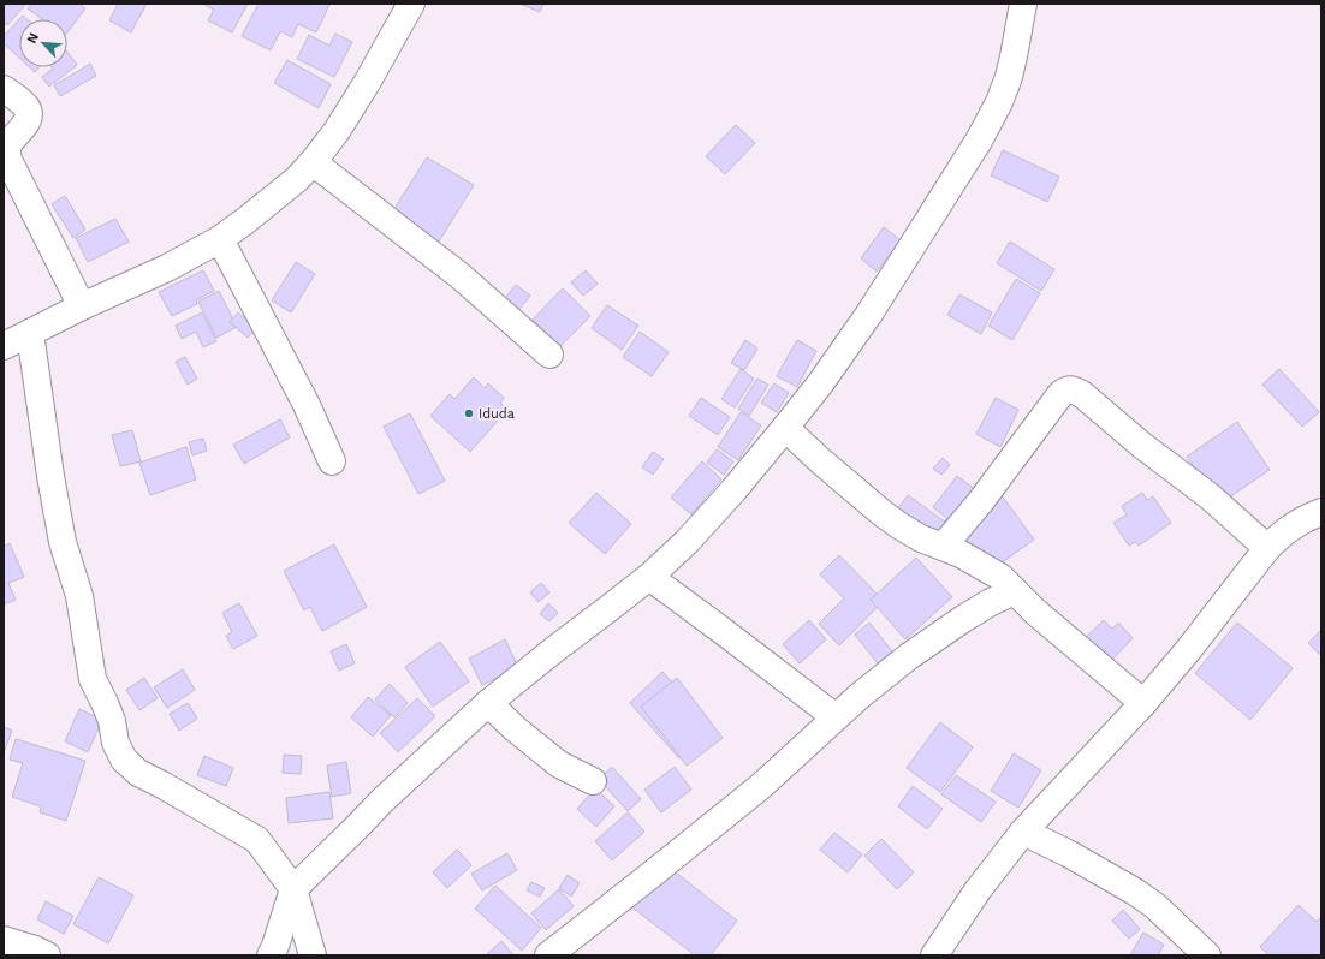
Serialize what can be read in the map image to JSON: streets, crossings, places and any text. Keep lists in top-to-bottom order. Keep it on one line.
{"places":["Iduda"],"north":"top left"}
